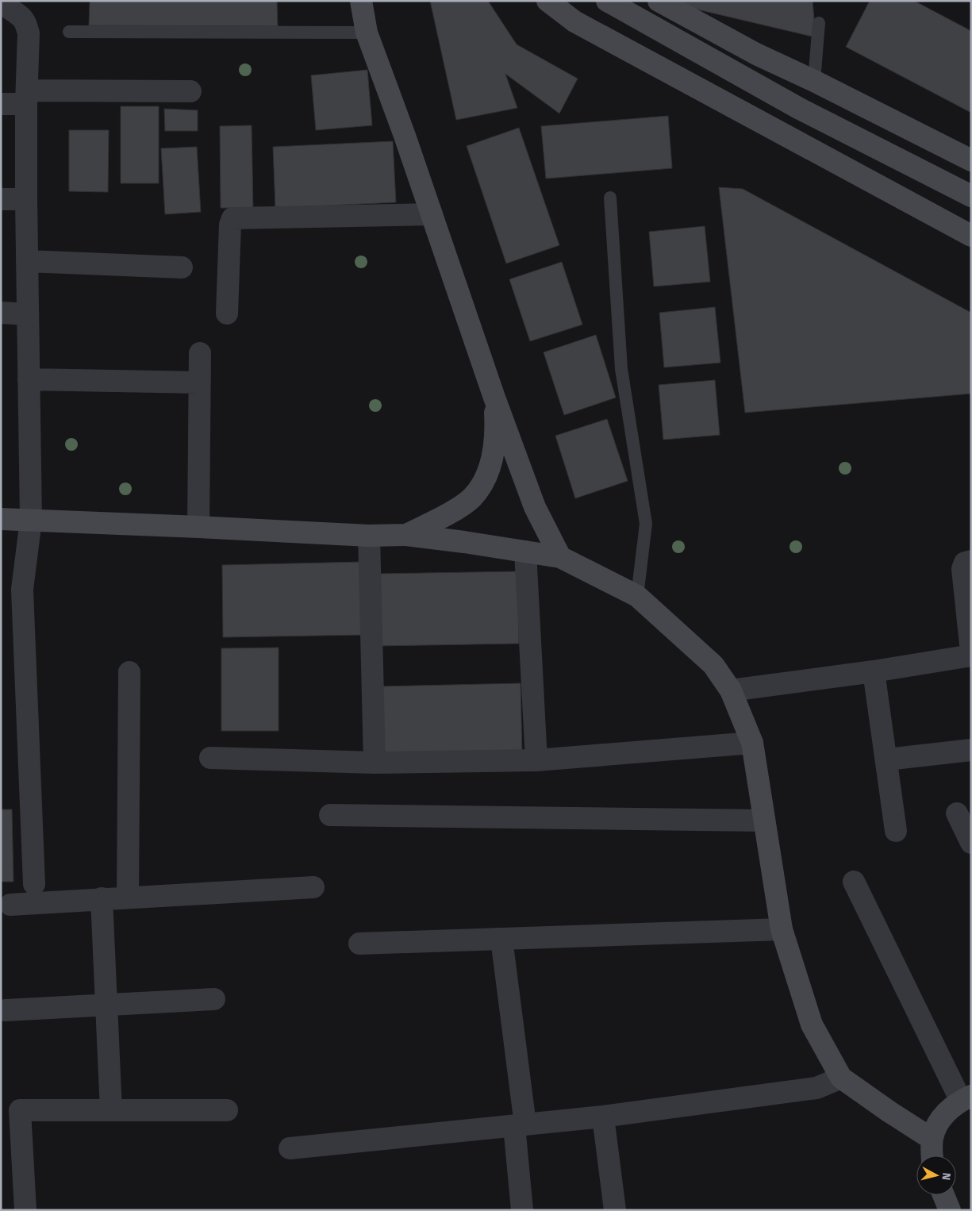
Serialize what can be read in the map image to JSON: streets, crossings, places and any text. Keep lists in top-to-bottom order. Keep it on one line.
{"north":"right"}
